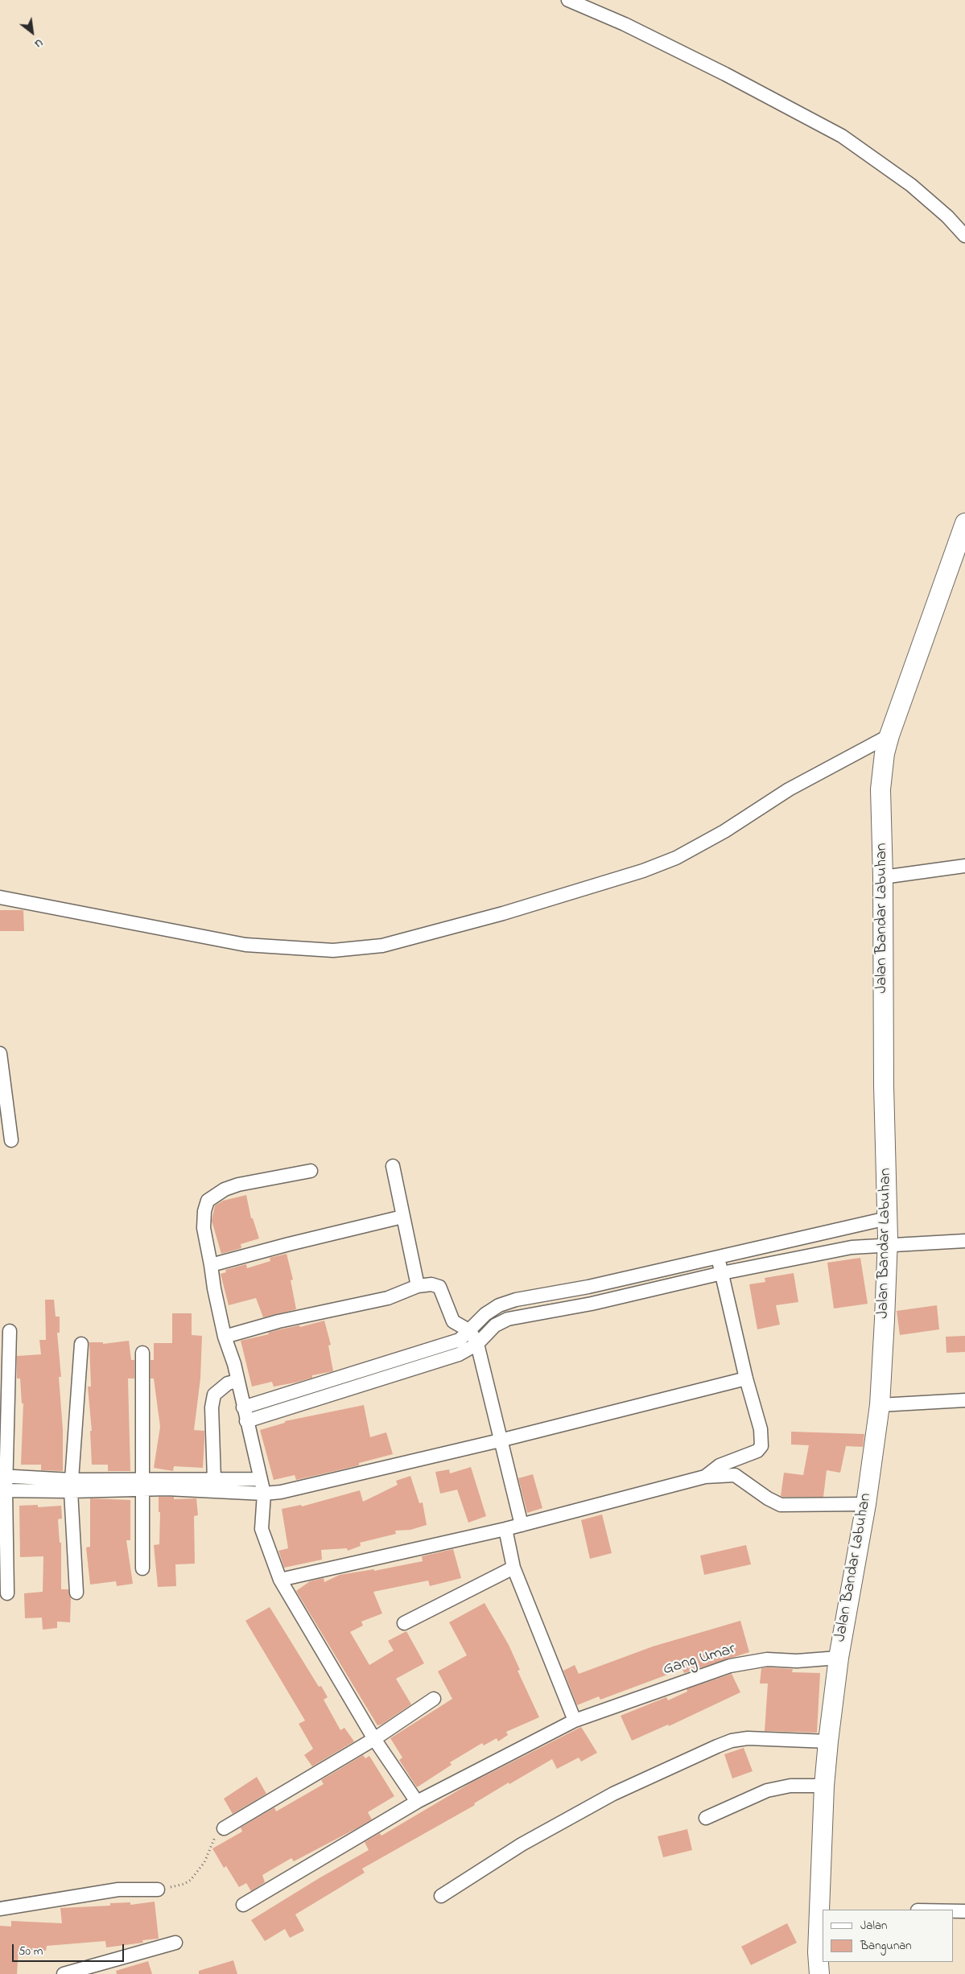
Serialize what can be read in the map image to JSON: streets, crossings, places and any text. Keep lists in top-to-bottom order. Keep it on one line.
{"streets":{"main road":["Jalan Bandar Labuhan"],"street":["Gang Umar"]},"crossings":[["Jalan Bandar Labuhan","Gang Umar"]],"legend":["Jalan","Bangunan"],"scale_bar":"50 m","north":"bottom right"}
